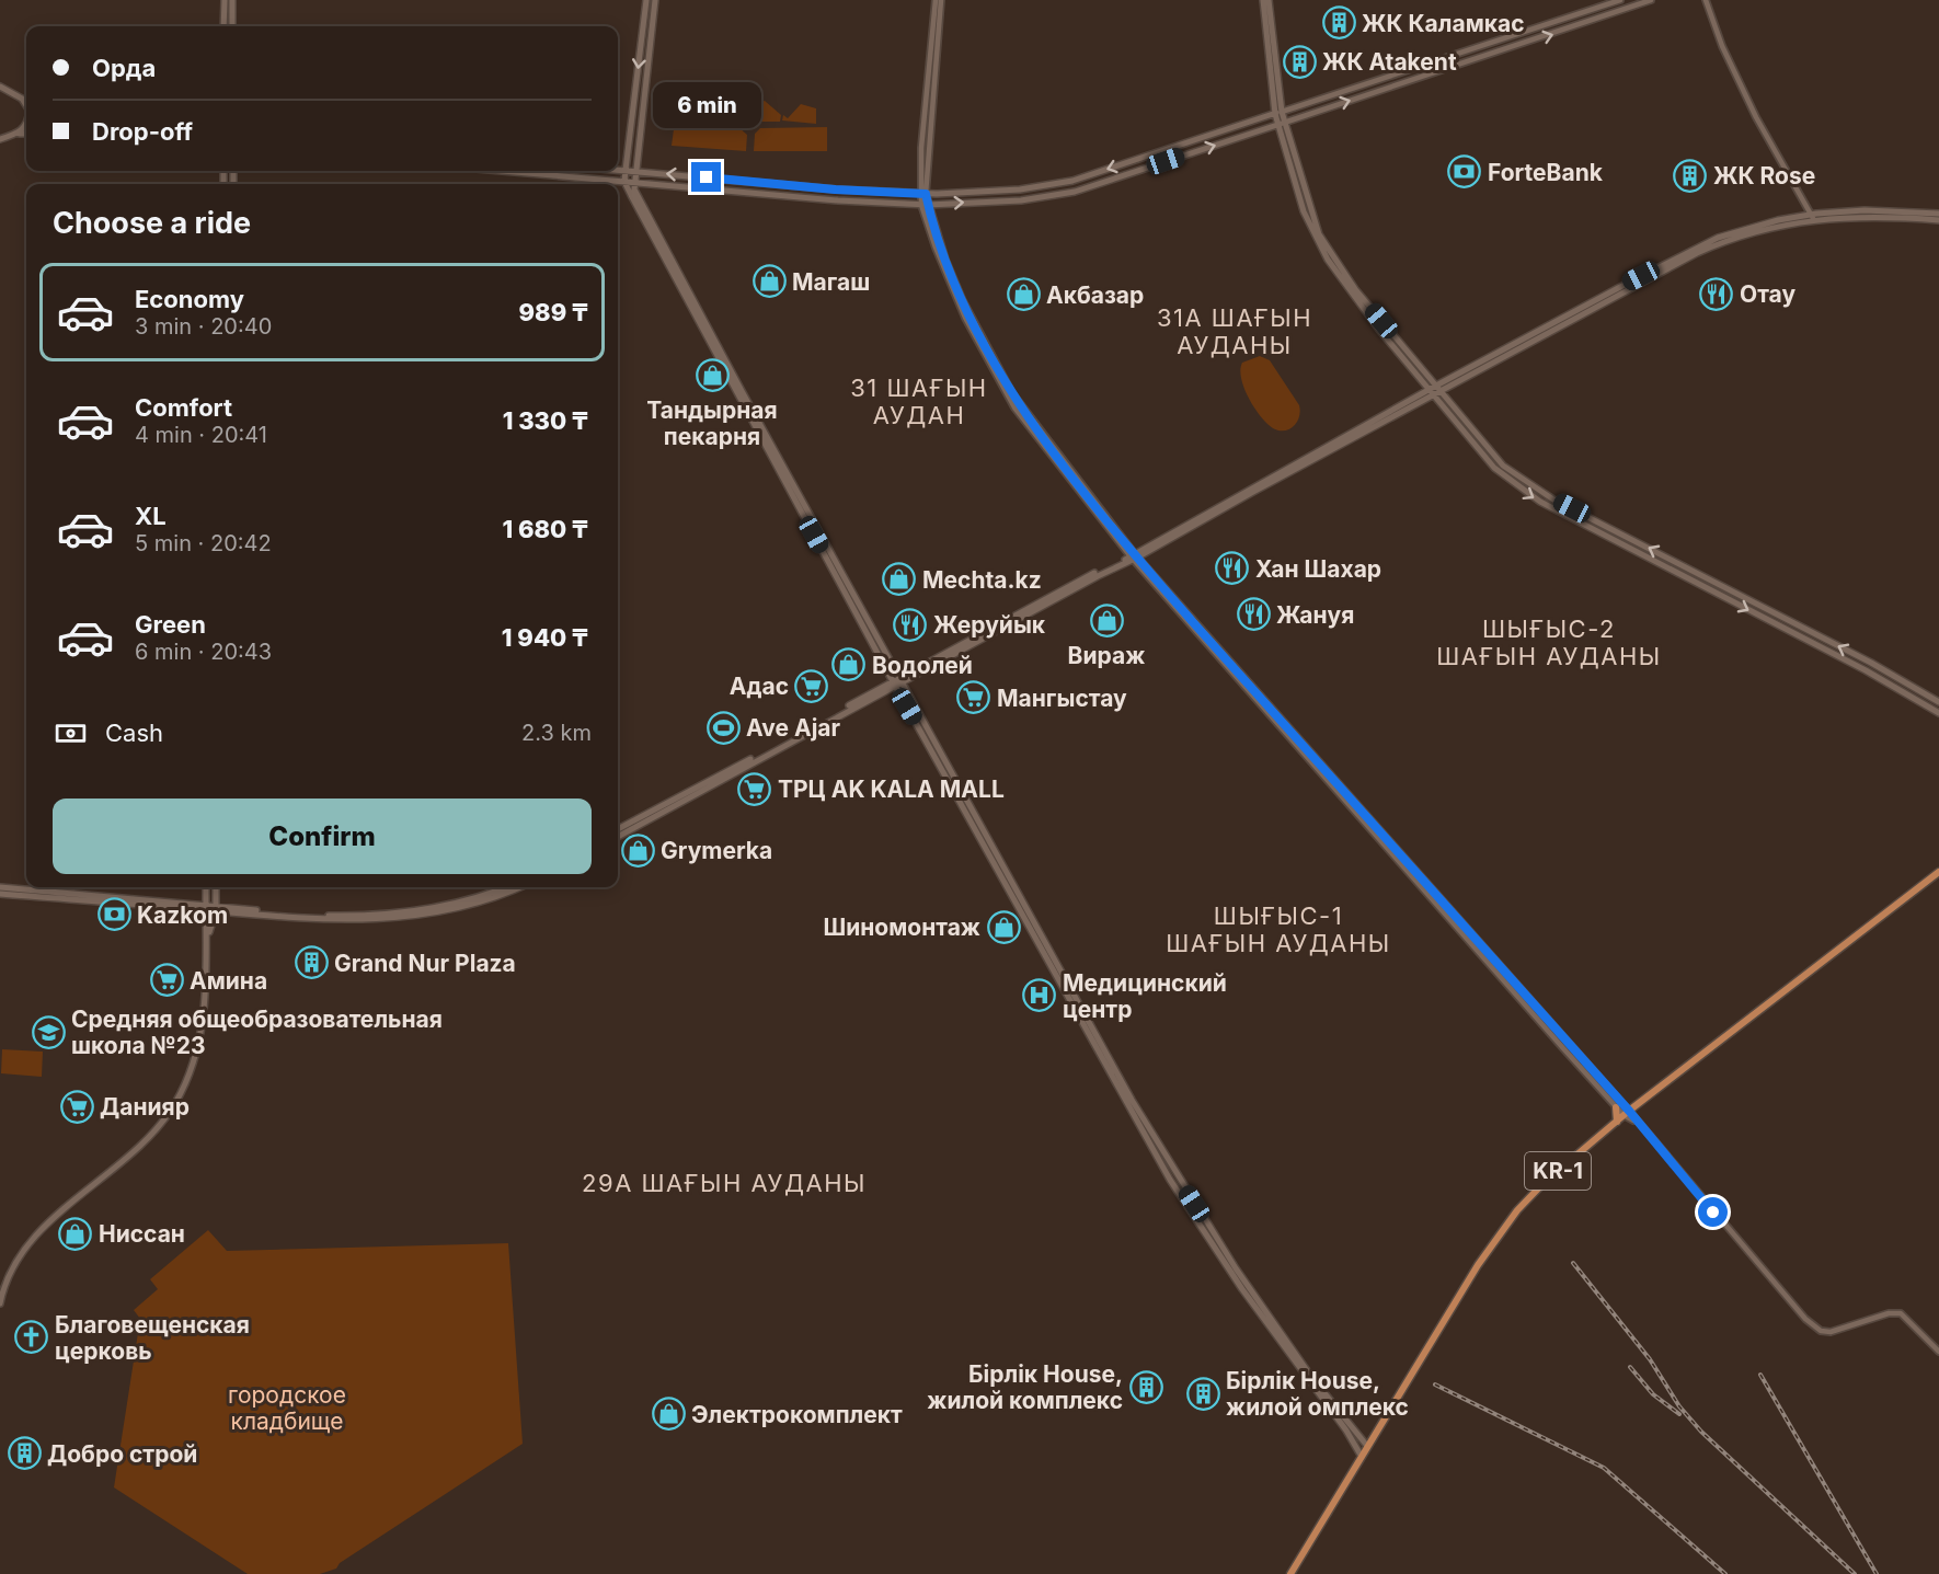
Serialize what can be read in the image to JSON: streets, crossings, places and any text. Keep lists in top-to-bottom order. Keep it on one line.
{"streets":{"main road":["KR-1"]},"districts":["31А ШАҒЫН АУДАНЫ","31 ШАҒЫН АУДАН","ШЫҒЫС-2 ШАҒЫН АУДАНЫ","ШЫҒЫС-1 ШАҒЫН АУДАНЫ","29А ШАҒЫН АУДАНЫ"],"parks":["городское кладбище"],"places":{"building":["ЖК Каламкас","ЖК Atakent","ЖК Rose","Grand Nur Plaza","Бірлік House, жилой комплекс","Бірлік House, жилой омплекс","Добро строй"],"bank":["ForteBank","Kazkom"],"shop":["Магаш","Акбазар","Тандырная пекарня","Mechta.kz","Вираж","Водолей","Grymerka","Шиномонтаж","Ниссан","Электрокомплект"],"restaurant":["Отау","Хан Шахар","Жануя","Жеруйык"],"supermarket":["Адас","Мангыстау","ТРЦ AK KALA MALL","Амина","Данияр"],"sports":["Ave Ajar"],"hospital":["Медицинский центр"],"school or university":["Средняя общеобразовательная школа №23"],"church":["Благовещенская церковь"]},"page":{"banner":["Орда","Drop-off"],"bubble":"6 min","heading":"Choose a ride","list":[{"name":"Economy","note":"3 min · 20:40","value":"989 ₸"},{"name":"Comfort","note":"4 min · 20:41","value":"1 330 ₸"},{"name":"XL","note":"5 min · 20:42","value":"1 680 ₸"},{"name":"Green","note":"6 min · 20:43","value":"1 940 ₸"}],"pay":["Cash","2.3 km"],"buttons":"Confirm"}}
